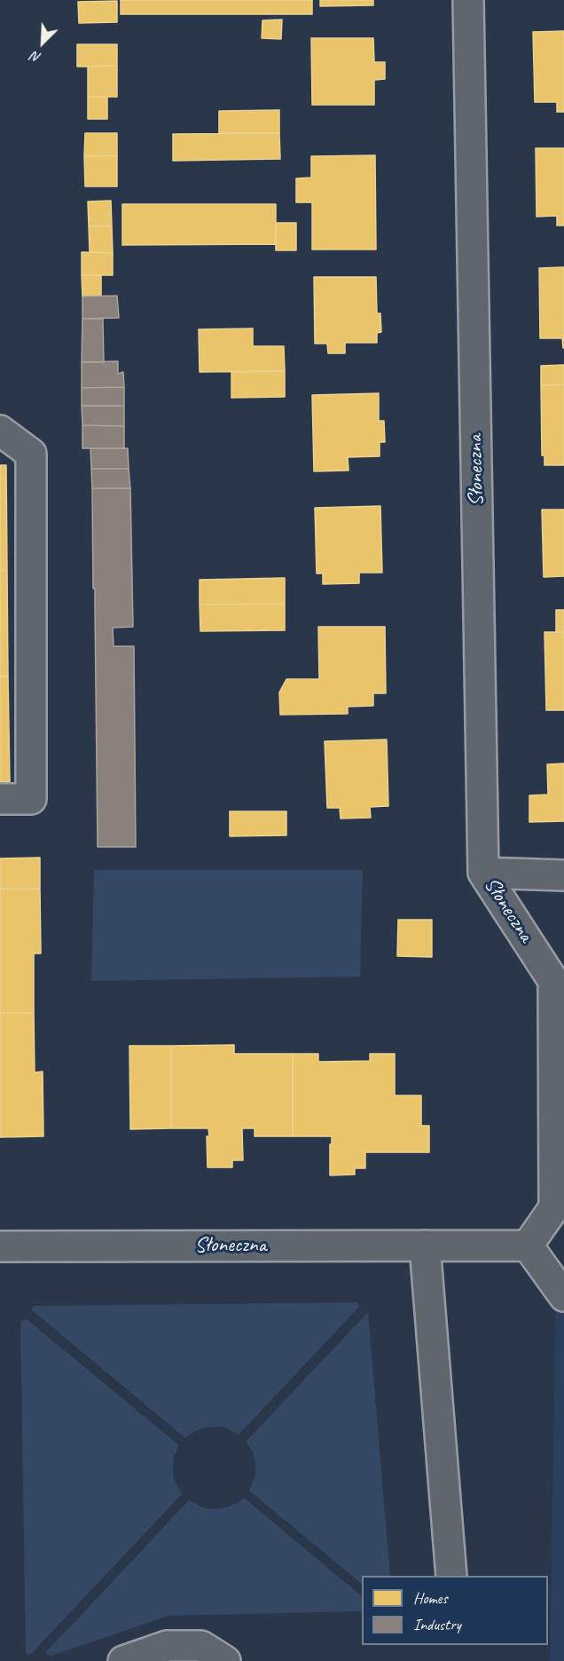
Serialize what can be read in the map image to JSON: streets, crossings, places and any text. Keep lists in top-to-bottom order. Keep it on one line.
{"streets":{"street":["Słoneczna"]},"legend":["Homes","Industry"],"north":"bottom left"}
